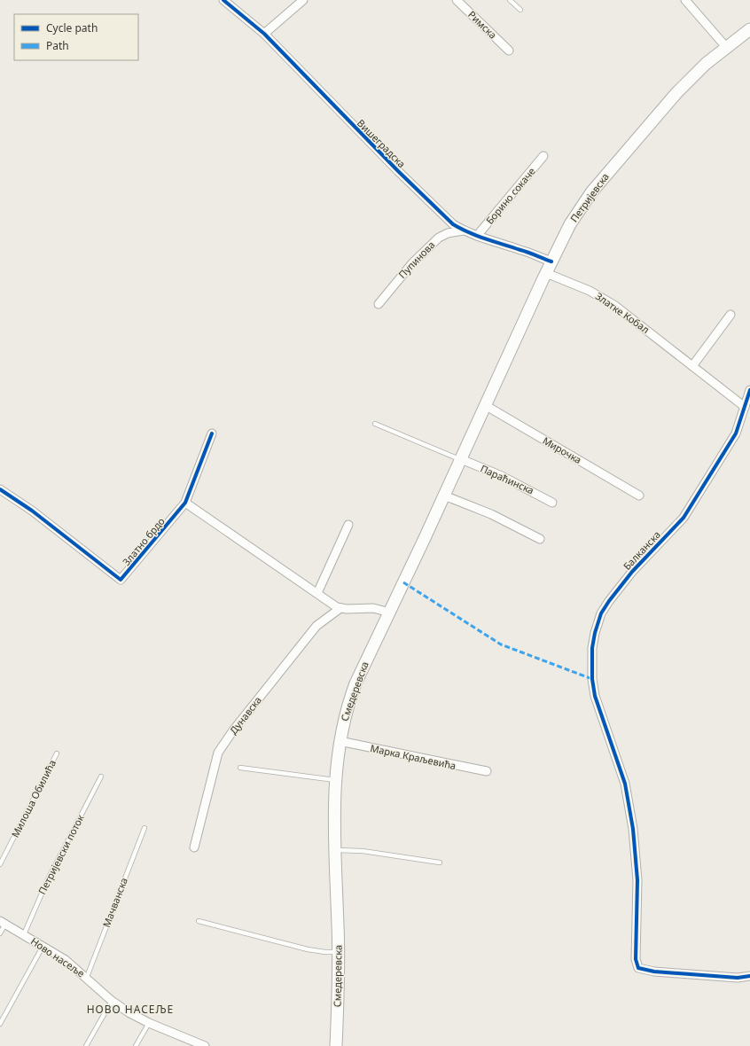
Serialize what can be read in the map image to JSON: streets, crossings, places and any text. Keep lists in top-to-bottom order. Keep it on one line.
{"streets":{"main road":["Петријевска","Смедеревска"],"street":["Римска","Вишеградска","Борино сокаче","Пупинова","Златке Кобал","Мирочка","Параћинска","Златно брдо","Балканска","Дунавска","Марка Краљевића","Ново насеље"],"lane":["Милоша Обилића","Петријевски поток","Мачванска"]},"crossings":[["Вишеградска","Борино сокаче"],["Вишеградска","Петријевска"],["Вишеградска","Пупинова"],["Петријевска","Златке Кобал"],["Петријевска","Мирочка"],["Петријевска","Смедеревска"],["Златке Кобал","Балканска"],["Мирочка","Смедеревска"],["Параћинска","Смедеревска"],["Смедеревска","Марка Краљевића"],["Петријевски поток","Ново насеље"],["Мачванска","Ново насеље"]],"districts":["НОВО НАСЕЉЕ"],"legend":["Cycle path","Path"]}
